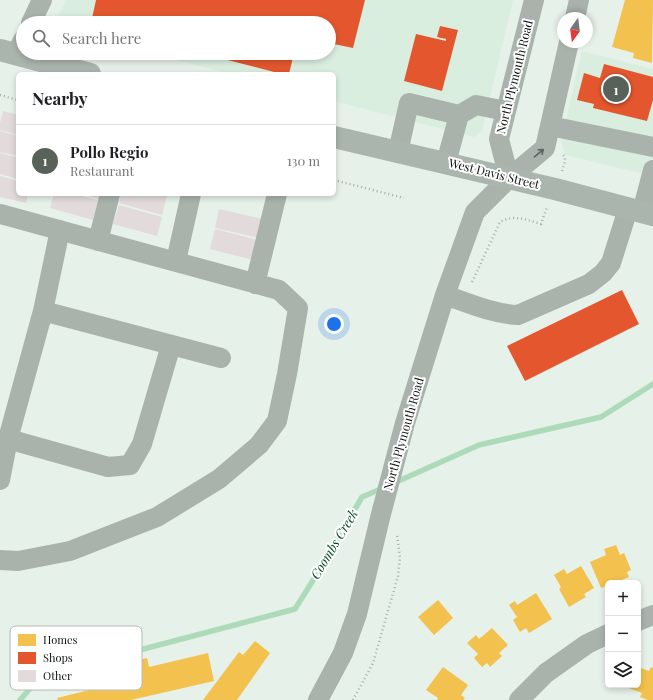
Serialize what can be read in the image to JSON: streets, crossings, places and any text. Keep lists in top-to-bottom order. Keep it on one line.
{"streets":{"main road":["West Davis Street"],"street":["North Plymouth Road"]},"crossings":[["North Plymouth Road","West Davis Street"]],"water":["Coombs Creek"],"legend":["Homes","Shops","Other"],"north":"bottom","page":{"search":"Search here","heading":"Nearby","pins":"1","list":[{"mark":"1","name":"Pollo Regio","note":"Restaurant","value":"130 m"}],"map_buttons":["+","−"]}}
